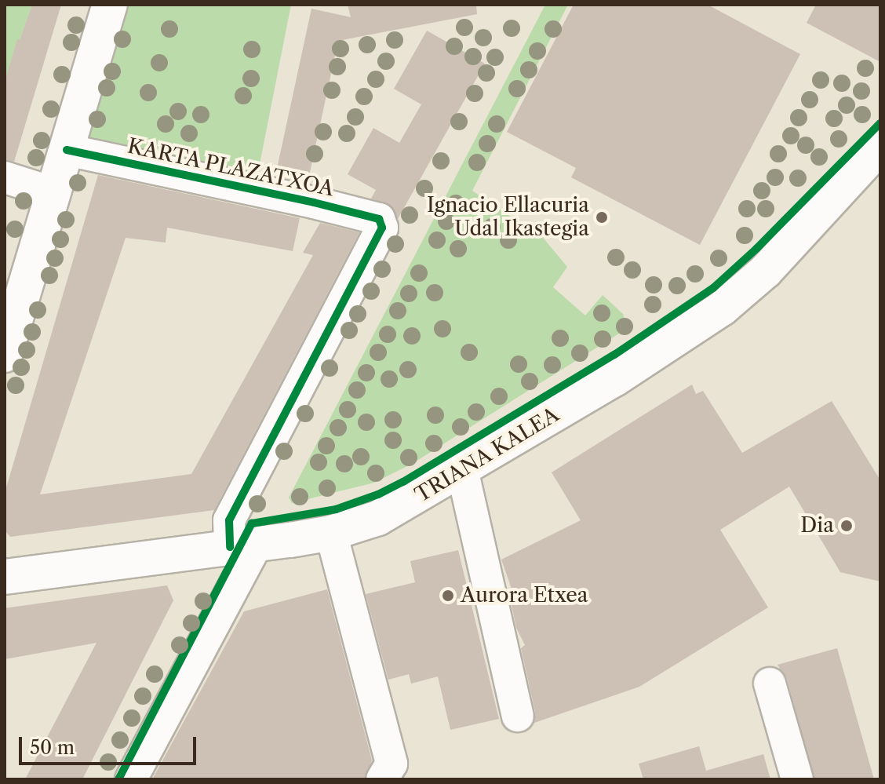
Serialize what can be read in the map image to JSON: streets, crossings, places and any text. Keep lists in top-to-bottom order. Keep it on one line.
{"streets":{"main road":["TRIANA KALEA"],"street":["KARTA PLAZATXOA"]},"crossings":[["KARTA PLAZATXOA","TRIANA KALEA"]],"places":["Ignacio Ellacuria Udal Ikastegia","Dia","Aurora Etxea"],"scale_bar":"50 m"}
